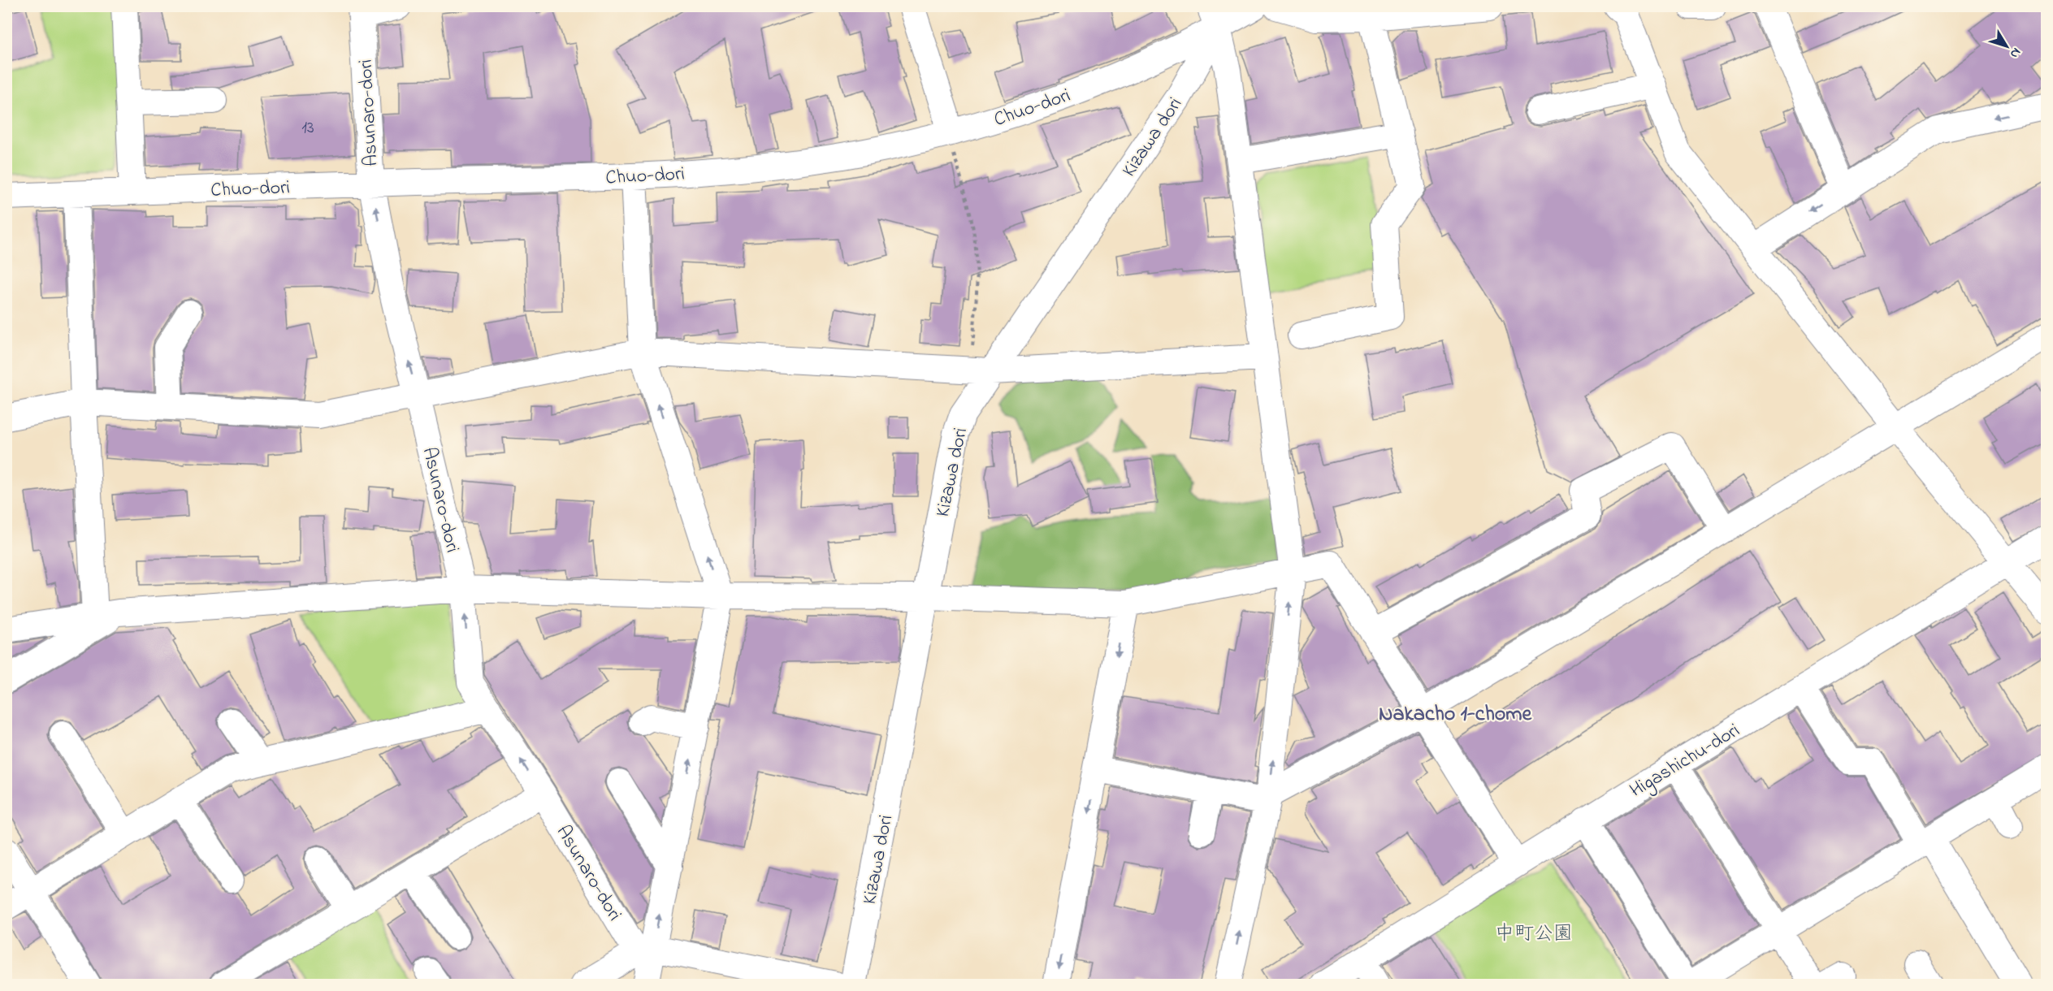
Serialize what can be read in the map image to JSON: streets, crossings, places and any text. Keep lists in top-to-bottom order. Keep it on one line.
{"streets":{"street":["Chuo-dori","Asunaro-dori","Kizawa dori","Higashichu-dori"]},"crossings":[["Chuo-dori","Asunaro-dori"],["Chuo-dori","Kizawa dori"]],"one_way":["Asunaro-dori"],"districts":["Nakacho 1-chome"],"parks":["中町公園"],"house_numbers":["13"],"north":"bottom right"}
